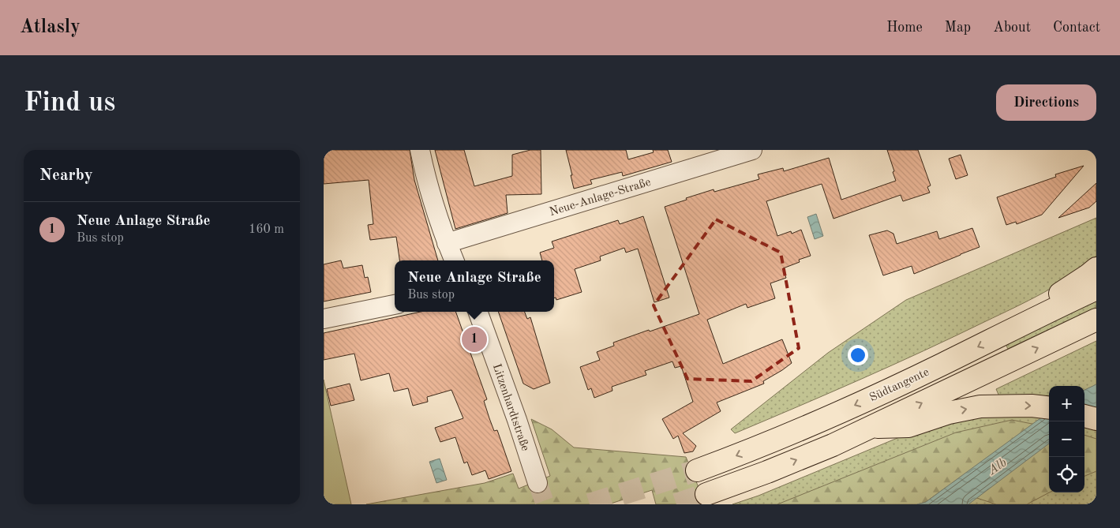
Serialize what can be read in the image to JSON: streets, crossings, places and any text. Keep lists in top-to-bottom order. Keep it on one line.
{"streets":{"highway":["Südtangente"],"street":["Neue-Anlage-Straße","Litzenhardtstraße"]},"water":["Alb"],"page":{"header":"Atlasly","nav":["Home","Map","About","Contact"],"buttons":"Directions","title":"Find us","heading":"Nearby","list":[{"mark":"1","name":"Neue Anlage Straße","note":"Bus stop","value":"160 m"}],"popup":["Neue Anlage Straße","Bus stop"],"pins":"1","map_buttons":["+","−"]}}
